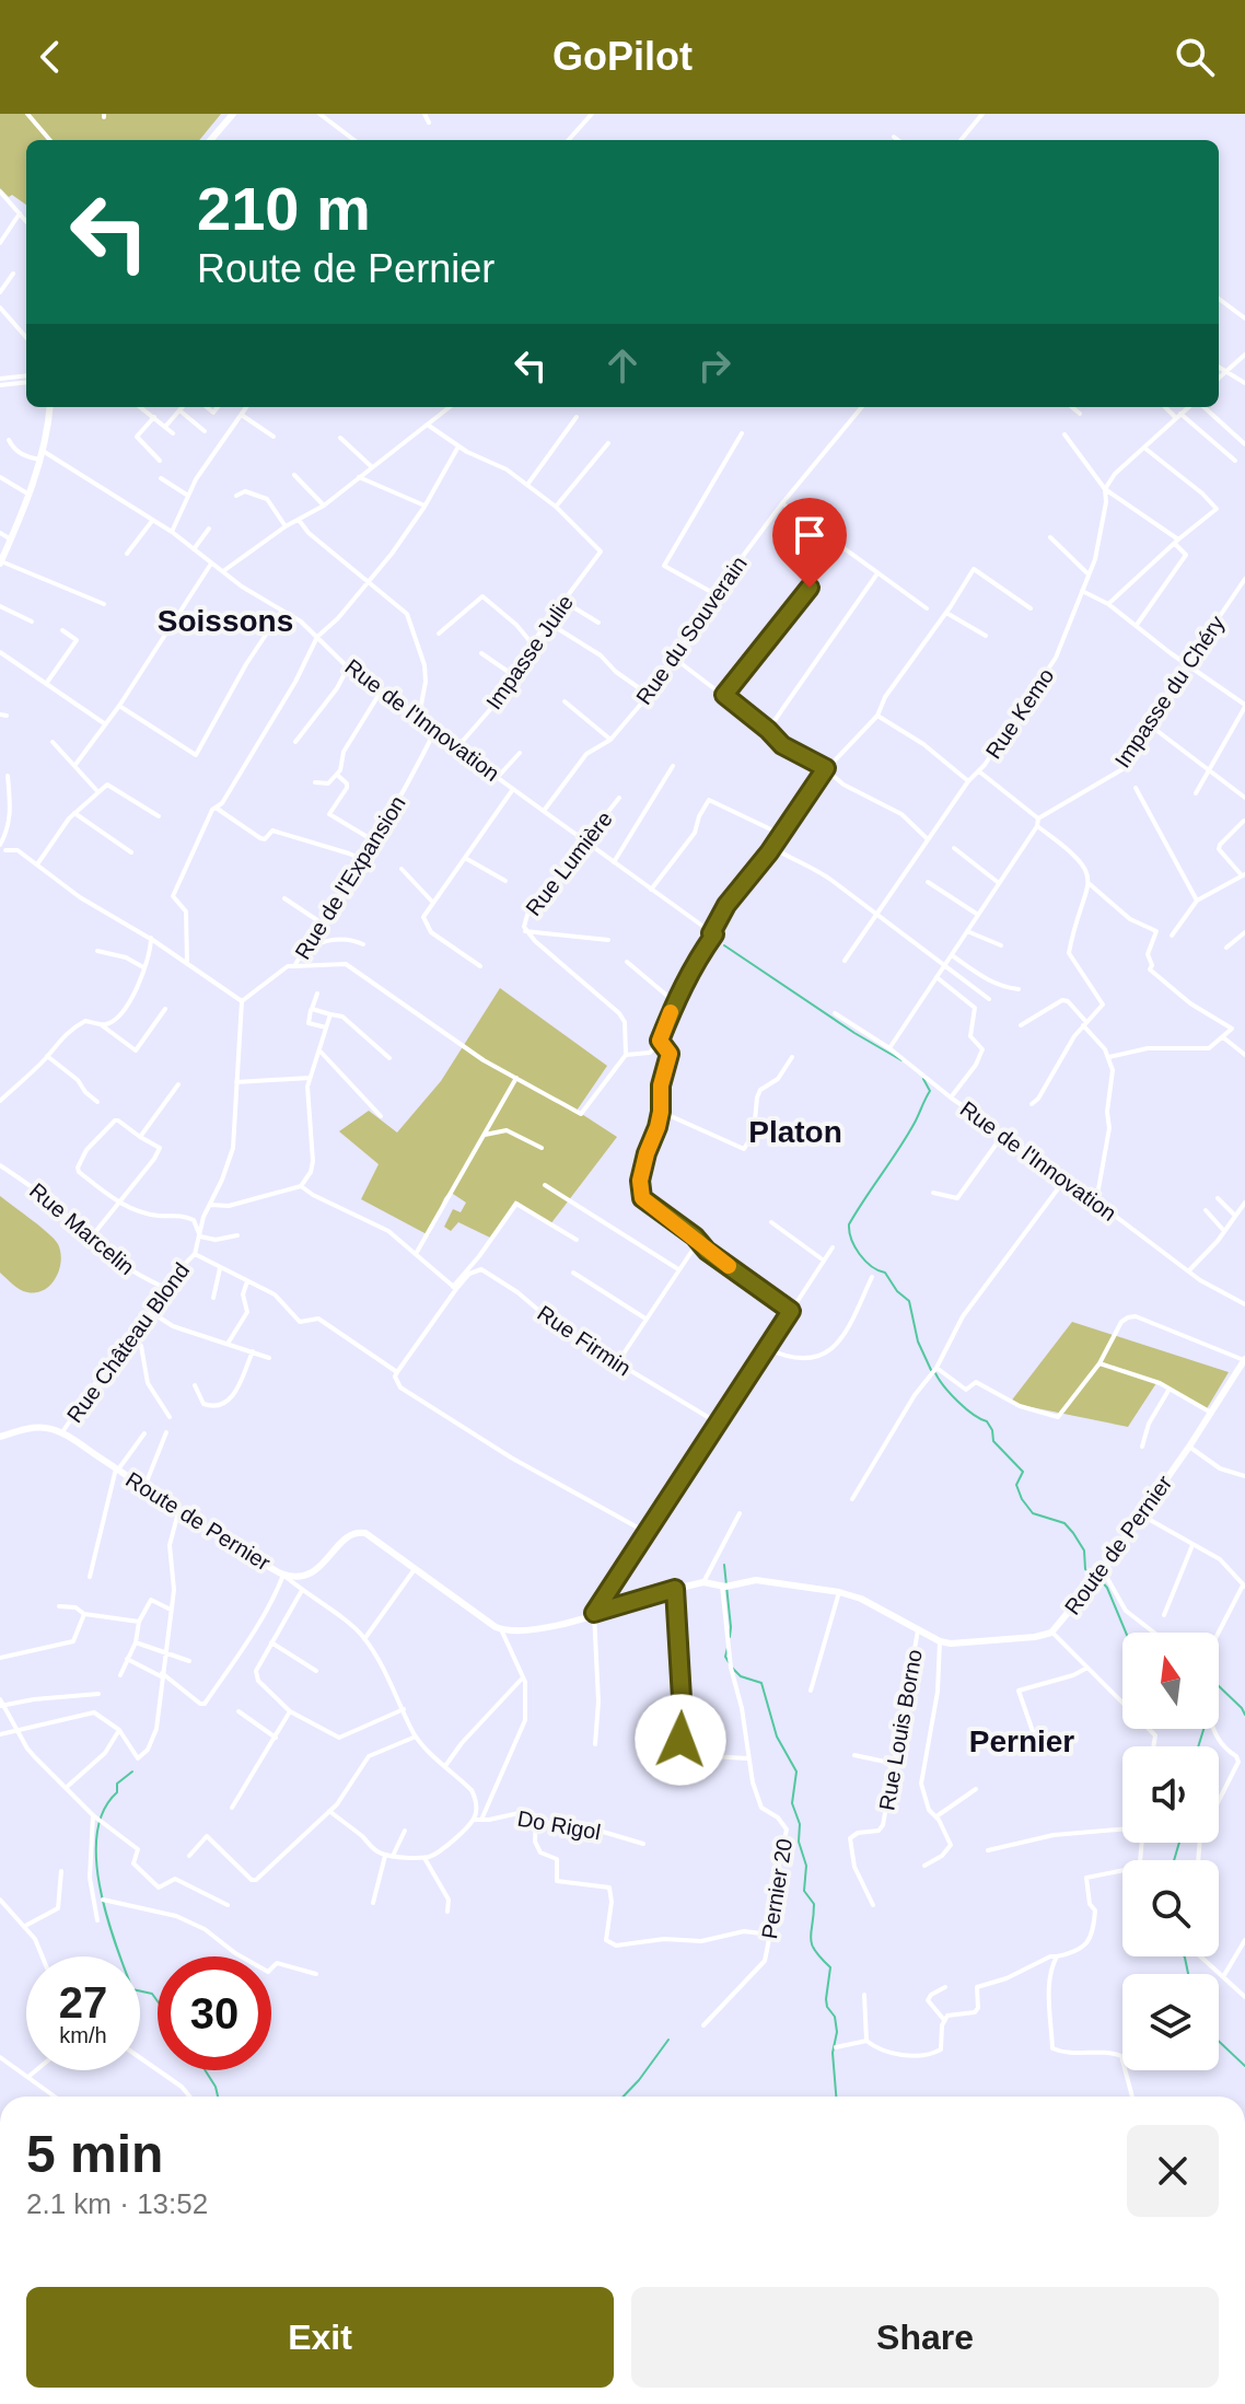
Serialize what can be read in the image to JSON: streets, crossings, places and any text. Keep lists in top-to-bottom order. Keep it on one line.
{"streets":{"street":["Rue du Souverain","Impasse Julie","Impasse du Chéry","Rue Kemo","Rue de l'Innovation","Rue Lumière","Rue de l'Expansion","Rue Marcelin","Rue Firmin","Rue Château Blond","Route de Pernier","Rue Louis Borno","Do Rigol","Pernier 20"]},"crossings":[["Rue du Souverain","Rue de l'Innovation"],["Impasse Julie","Rue de l'Innovation"],["Rue de l'Innovation","Rue Lumière"],["Rue de l'Innovation","Rue de l'Expansion"],["Rue de l'Expansion","Rue Château Blond"],["Rue Marcelin","Rue Château Blond"],["Rue Château Blond","Route de Pernier"],["Route de Pernier","Rue Louis Borno"],["Route de Pernier","Pernier 20"]],"districts":["Soissons","Platon","Pernier"],"north":"top","page":{"header":"GoPilot","turn":["210 m","Route de Pernier"],"speed":"27 km/h","limit":"30","heading":["5 min","2.1 km · 13:52"],"buttons":["Exit","Share"]}}
